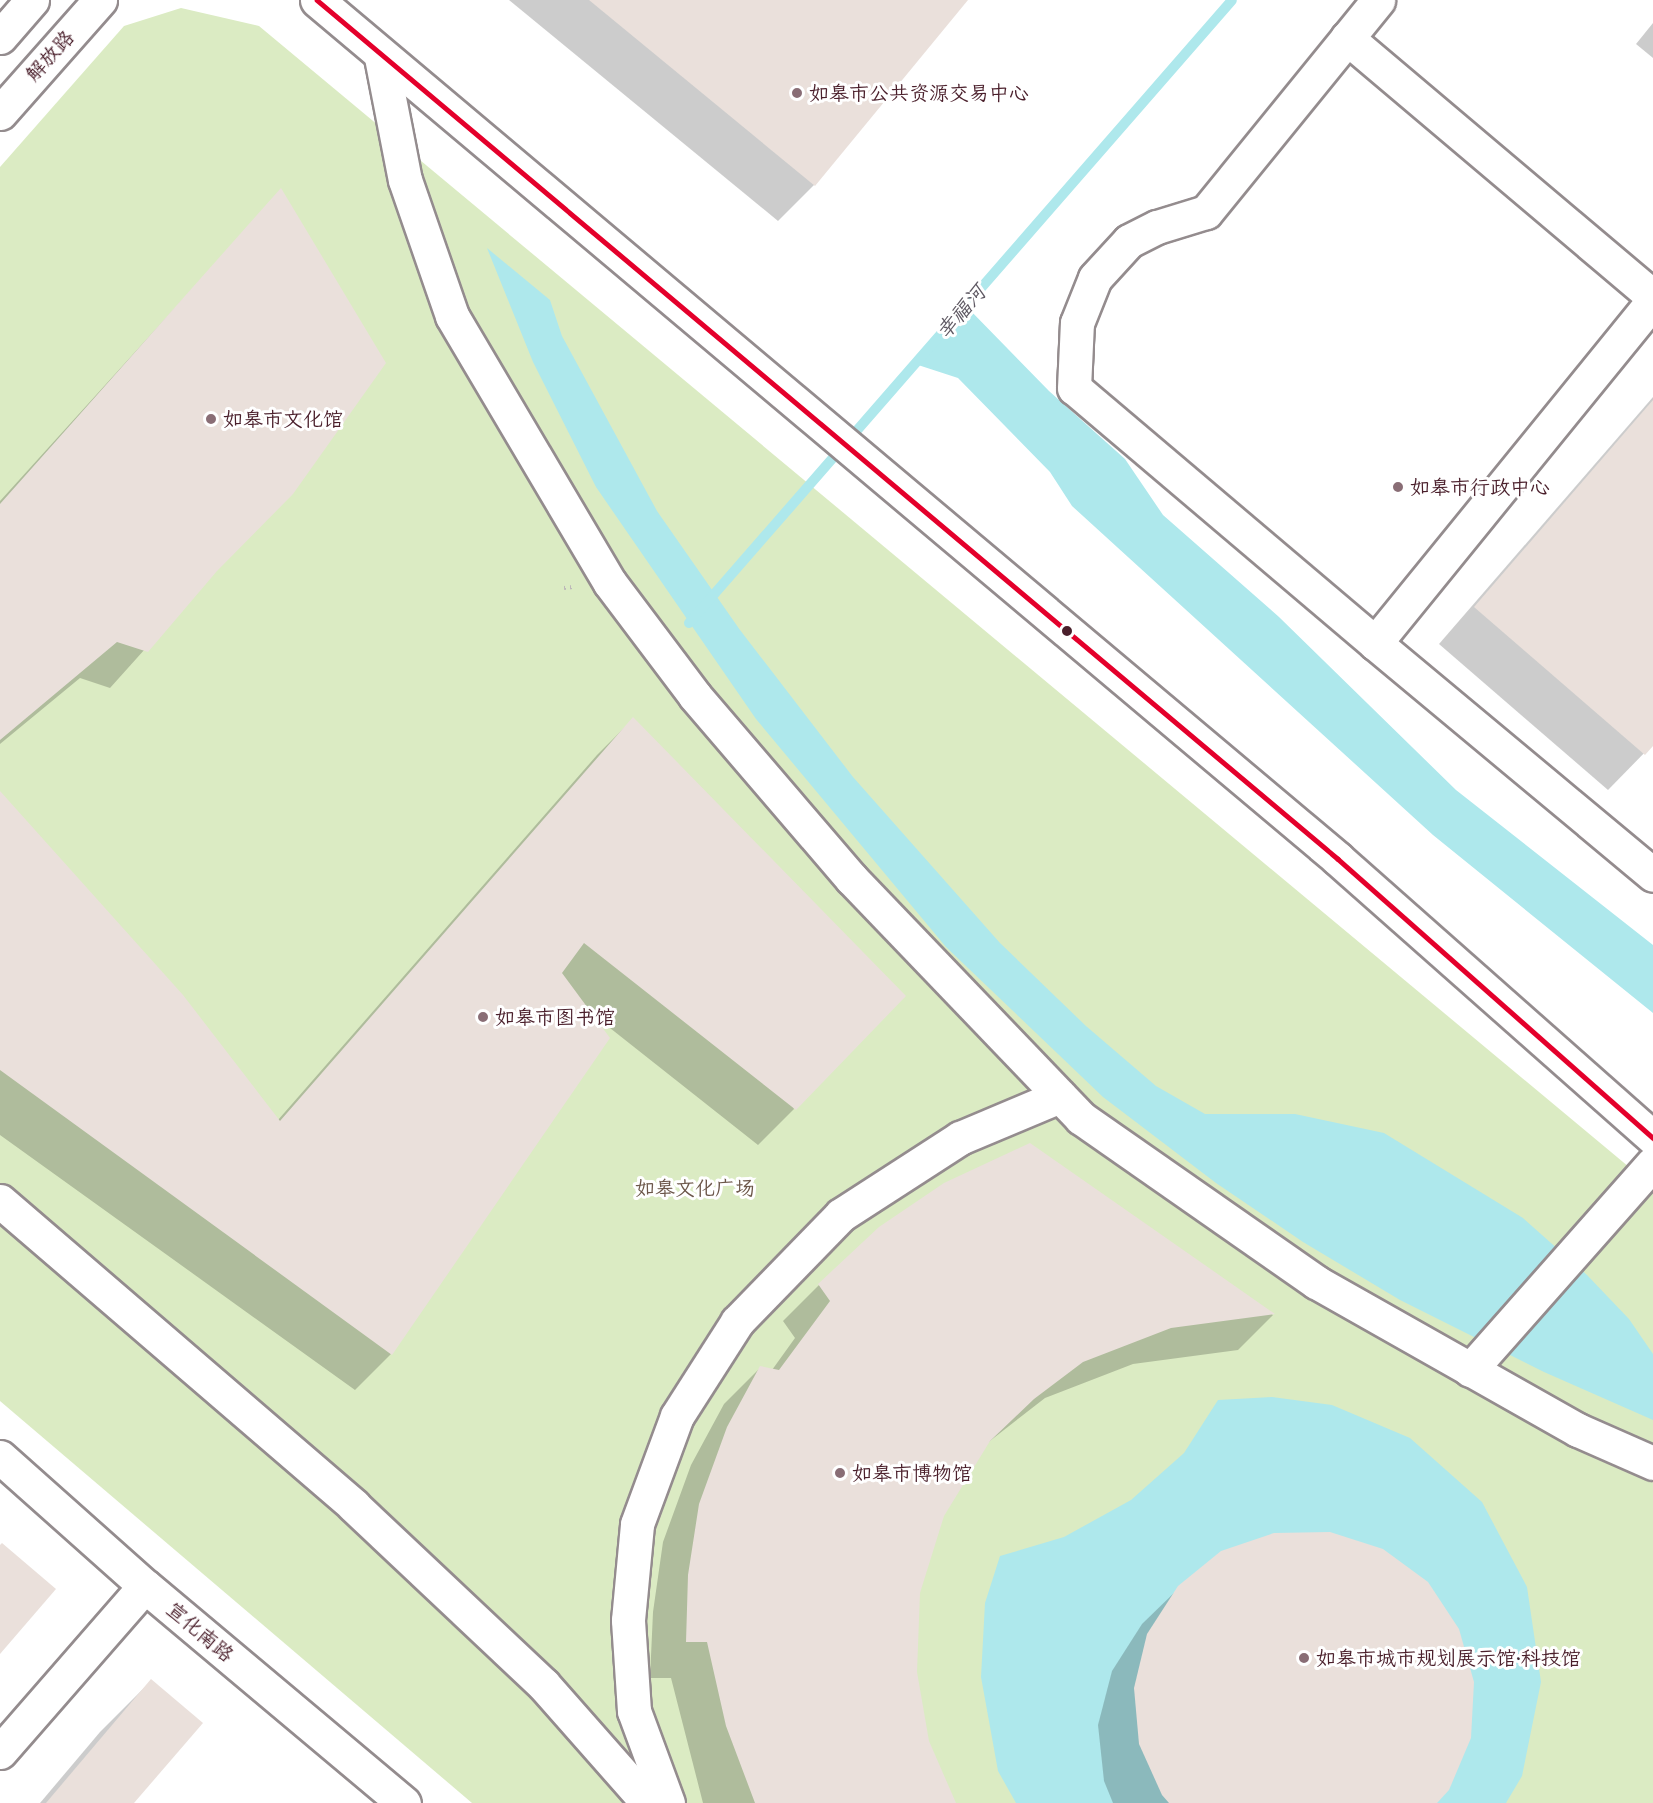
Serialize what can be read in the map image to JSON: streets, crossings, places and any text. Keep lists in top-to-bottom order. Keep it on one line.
{"streets":{"street":["解放路","宣化南路"]},"water":["幸福河"],"parks":["如皋文化广场"],"places":["如皋市公共资源交易中心","如皋市文化馆","如皋市行政中心","如皋市图书馆","如皋市博物馆","如皋市城市规划展示馆·科技馆"]}
